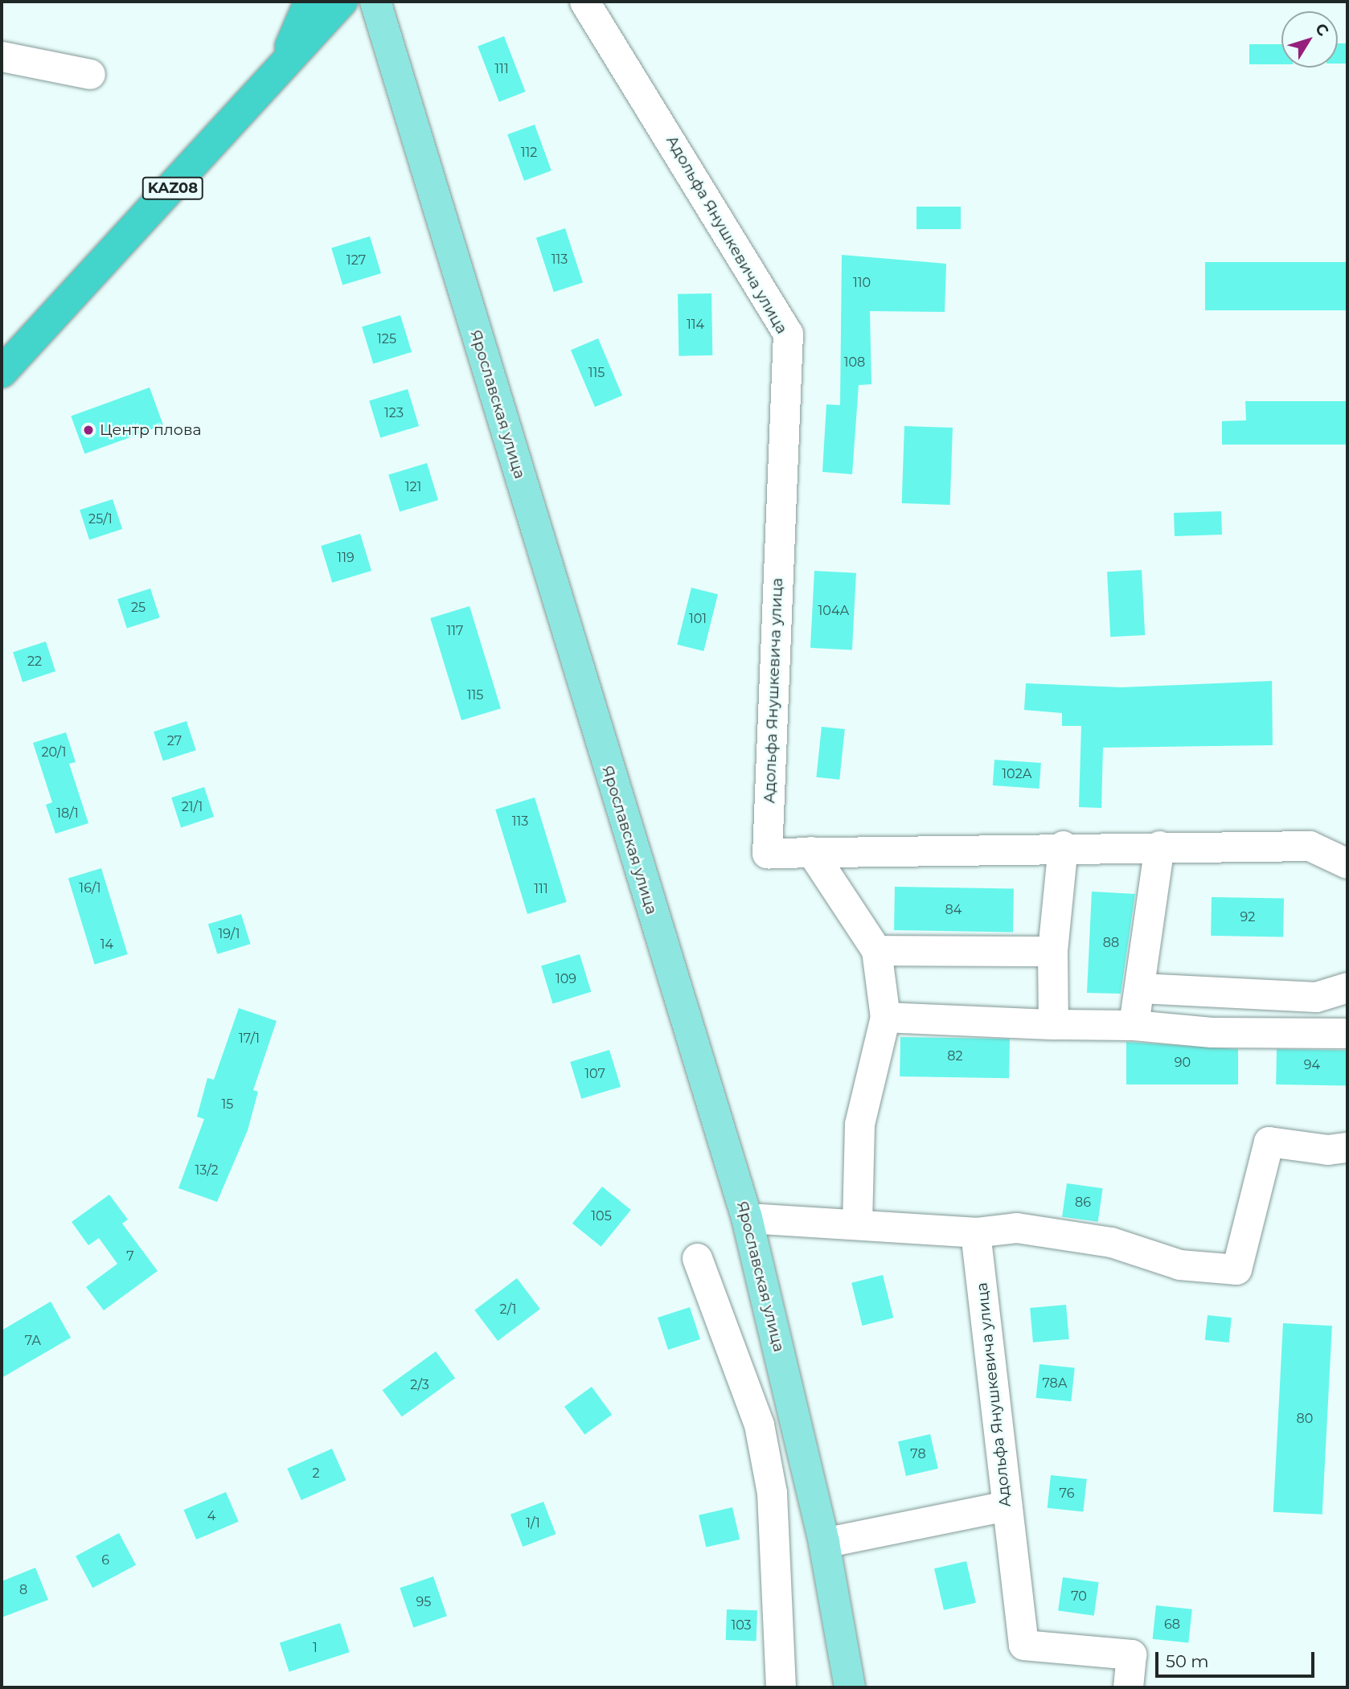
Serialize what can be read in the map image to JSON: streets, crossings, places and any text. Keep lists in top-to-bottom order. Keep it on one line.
{"streets":{"highway":["KAZ08"],"main road":["Ярославская улица"],"street":["Адольфа Янушкевича улица"]},"places":["Центр плова"],"house_numbers":["111","112","113","127","110","114","125","108","115","123","121","25/1","119","25","104А","101","117","22","115","27","20/1","102А","21/1","18/1","113","16/1","111","84","92","19/1","88","14","109","17/1","82","90","94","107","15","13/2","86","105","7","2/1","7А","78А","2/3","80","78","2","76","4","1/1","6","8","70","95","68","103","1"],"scale_bar":"50 m","north":"top right"}
